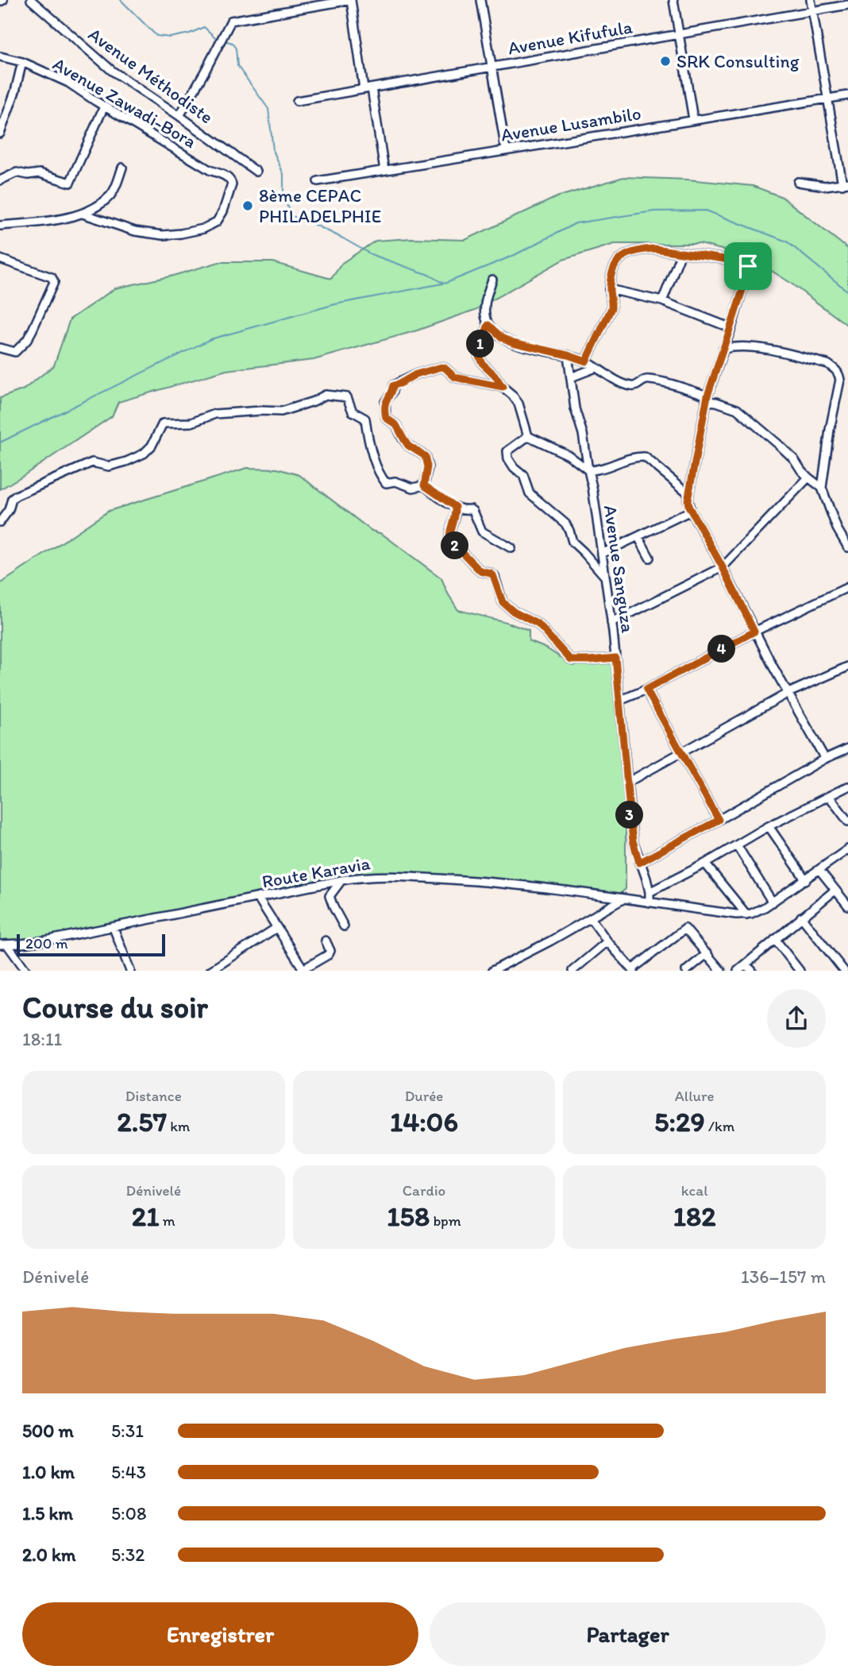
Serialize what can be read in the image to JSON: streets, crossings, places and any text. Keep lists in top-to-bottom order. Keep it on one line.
{"streets":{"street":["Avenue Kifufula","Avenue Méthodiste","Avenue Zawadi-Bora","Avenue Lusambilo","Avenue Sanguza","Route Karavia"]},"crossings":[["Avenue Sanguza","Route Karavia"]],"places":["SRK Consulting","8ème CEPAC PHILADELPHIE"],"scale_bar":"200 m","page":{"pins":["1","2","4","3"],"scale":"200 m","heading":["Course du soir","18:11"],"stats":[["Distance","2.57 km"],["Durée","14:06"],["Allure","5:29 /km"],["Dénivelé","21 m"],["Cardio","158 bpm"],["kcal","182"]],"chart":["Dénivelé","136–157 m"],"list":[{"name":"500 m","note":"5:31"},{"name":"1.0 km","note":"5:43"},{"name":"1.5 km","note":"5:08"},{"name":"2.0 km","note":"5:32"}],"buttons":["Enregistrer","Partager"]}}
